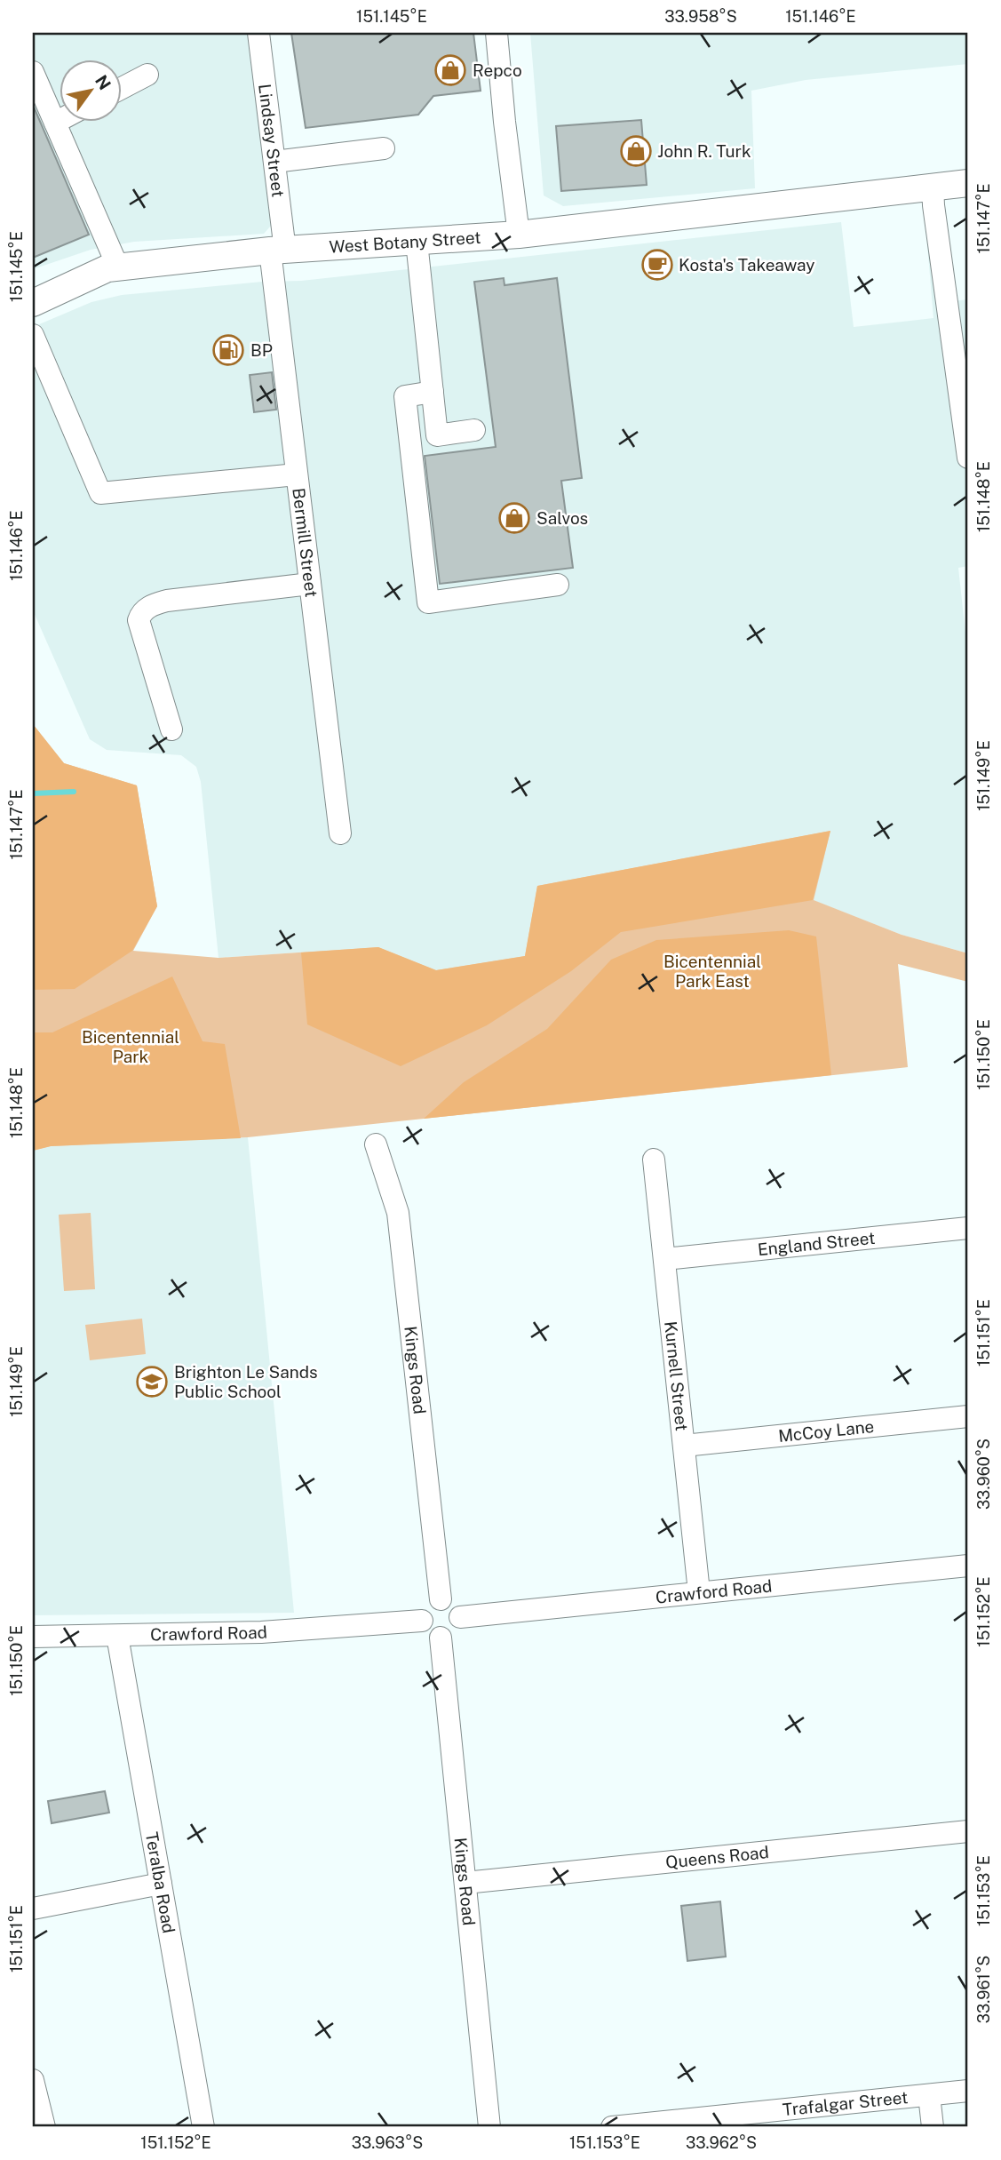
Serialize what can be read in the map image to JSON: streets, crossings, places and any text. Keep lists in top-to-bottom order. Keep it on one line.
{"streets":{"main road":["West Botany Street"],"street":["Lindsay Street","Bermill Street","England Street","Kings Road","Kurnell Street","McCoy Lane","Crawford Road","Queens Road","Teralba Road","Trafalgar Street"]},"crossings":[["Lindsay Street","West Botany Street"],["Lindsay Street","Bermill Street"],["West Botany Street","Bermill Street"],["England Street","Kurnell Street"],["Kings Road","Crawford Road"],["Kings Road","Queens Road"],["Kurnell Street","McCoy Lane"],["Kurnell Street","Crawford Road"],["Crawford Road","Teralba Road"]],"parks":["Bicentennial Park East","Bicentennial Park"],"places":{"shop":["Repco","John R. Turk","Salvos"],"cafe":["Kosta's Takeaway"],"fuel station":["BP"],"school or university":["Brighton Le Sands Public School"]},"north":"top right","coordinates":["151.145°E","33.958°S","151.146°E","151.147°E","151.148°E","151.149°E","151.150°E","151.151°E","33.960°S","151.152°E","151.153°E","33.961°S","33.963°S","33.962°S"]}
